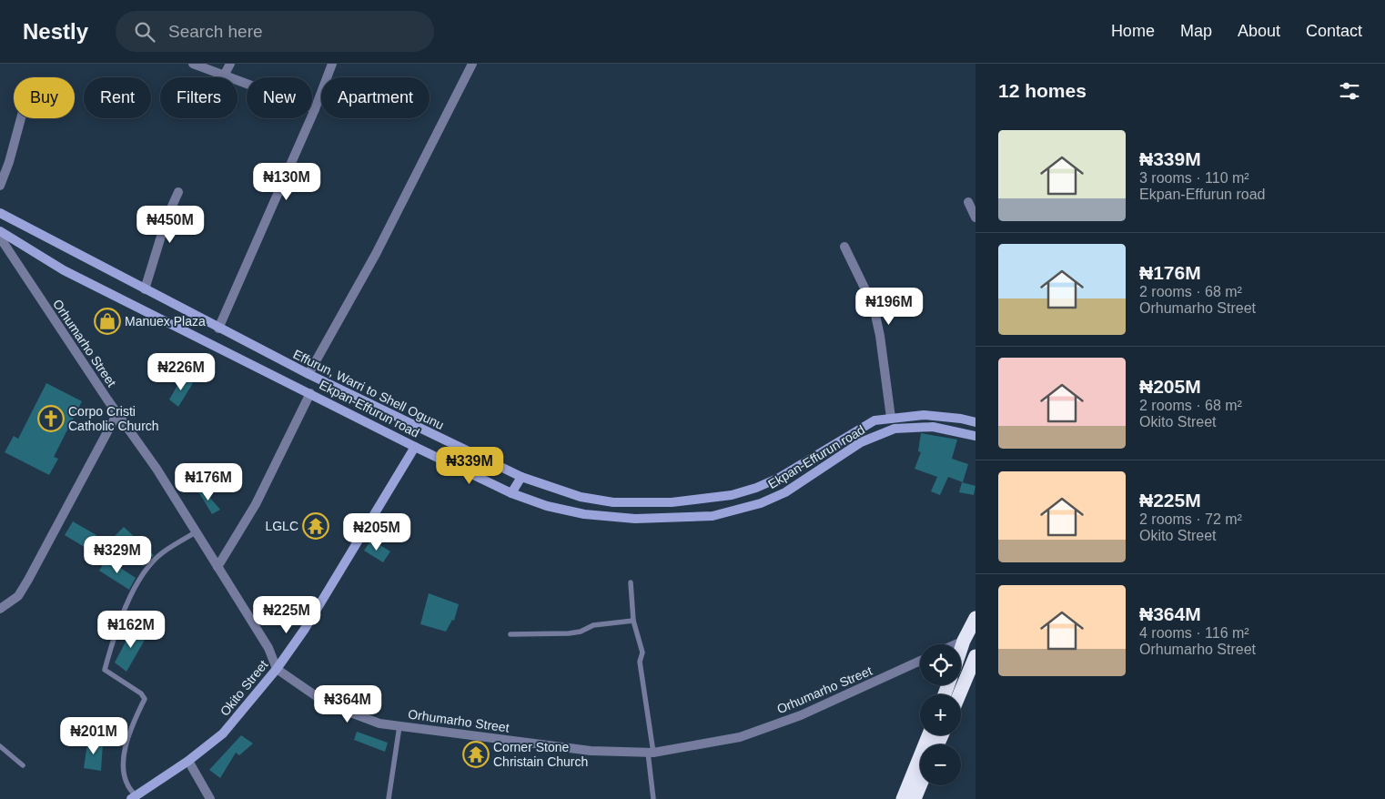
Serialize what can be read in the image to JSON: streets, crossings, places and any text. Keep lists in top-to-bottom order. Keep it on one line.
{"streets":{"main road":["Effurun, Warri to Shell Ogunu","Ekpan-Effurun road","Okito Street"],"street":["Orhumarho Street"]},"crossings":[["Orhumarho Street","Okito Street"],["Ekpan-Effurun road","Okito Street"]],"places":{"shop":["Manuex Plaza"],"church":["Corpo Cristi Catholic Church"],"temple":["LGLC","Corner Stone Christain Church"]},"page":{"header":"Nestly","search":"Search here","nav":["Home","Map","About","Contact"],"heading":"12 homes","chip":["Buy","Rent","Filters","New","Apartment"],"list":[{"name":"₦339M","note":"3 rooms · 110 m² · Ekpan-Effurun road"},{"name":"₦176M","note":"2 rooms · 68 m² · Orhumarho Street"},{"name":"₦205M","note":"2 rooms · 68 m² · Okito Street"},{"name":"₦225M","note":"2 rooms · 72 m² · Okito Street"},{"name":"₦364M","note":"4 rooms · 116 m² · Orhumarho Street"}],"price":["₦130M","₦450M","₦196M","₦226M","₦339M","₦176M","₦205M","₦329M","₦225M","₦162M","₦364M","₦201M"],"map_buttons":["+","−"]}}
